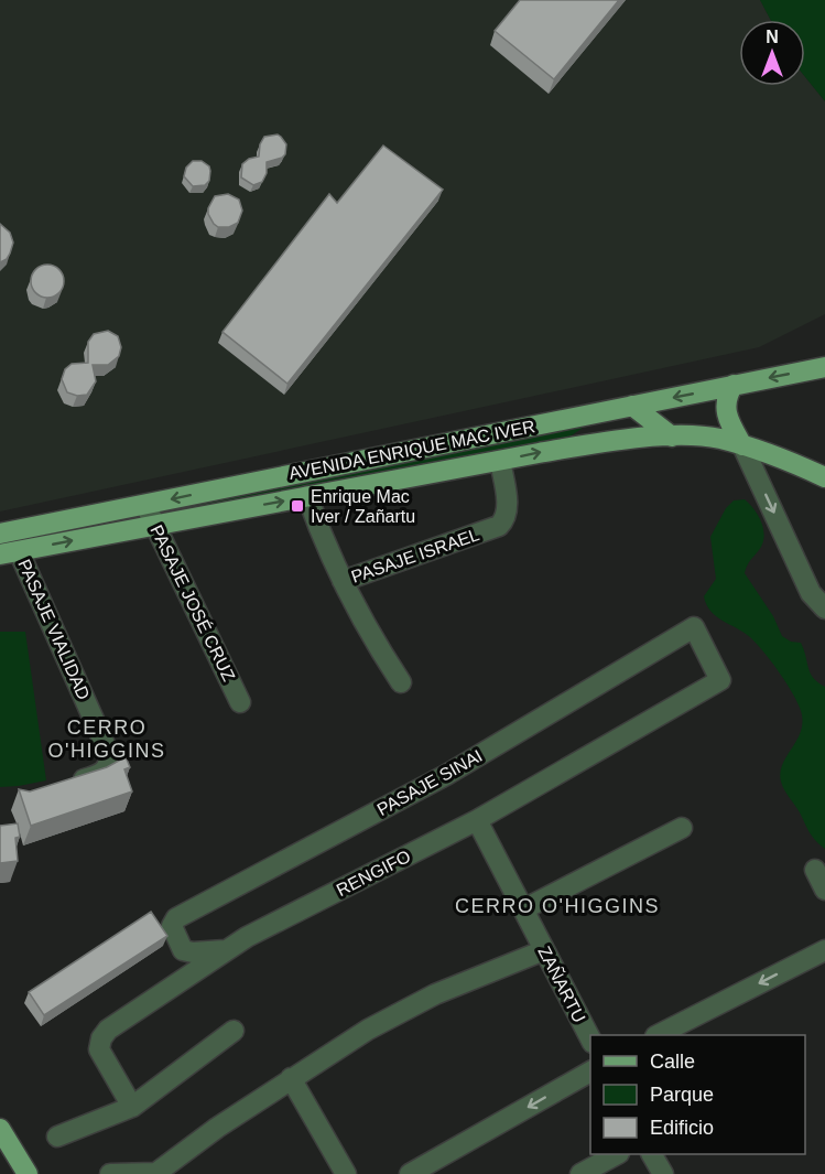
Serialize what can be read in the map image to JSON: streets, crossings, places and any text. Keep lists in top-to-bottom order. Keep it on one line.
{"streets":{"main road":["AVENIDA ENRIQUE MAC IVER"],"street":["PASAJE ISRAEL","PASAJE JOSÉ CRUZ","PASAJE VIALIDAD","PASAJE SINAI","RENGIFO","ZAÑARTU"]},"crossings":[["AVENIDA ENRIQUE MAC IVER","PASAJE ISRAEL"],["AVENIDA ENRIQUE MAC IVER","PASAJE JOSÉ CRUZ"],["AVENIDA ENRIQUE MAC IVER","PASAJE VIALIDAD"],["PASAJE SINAI","RENGIFO"],["RENGIFO","ZAÑARTU"]],"districts":["CERRO O'HIGGINS","CERRO O'HIGGINS"],"places":{"transit":["Enrique Mac Iver / Zañartu"]},"legend":["Calle","Parque","Edificio"],"north":"top"}
